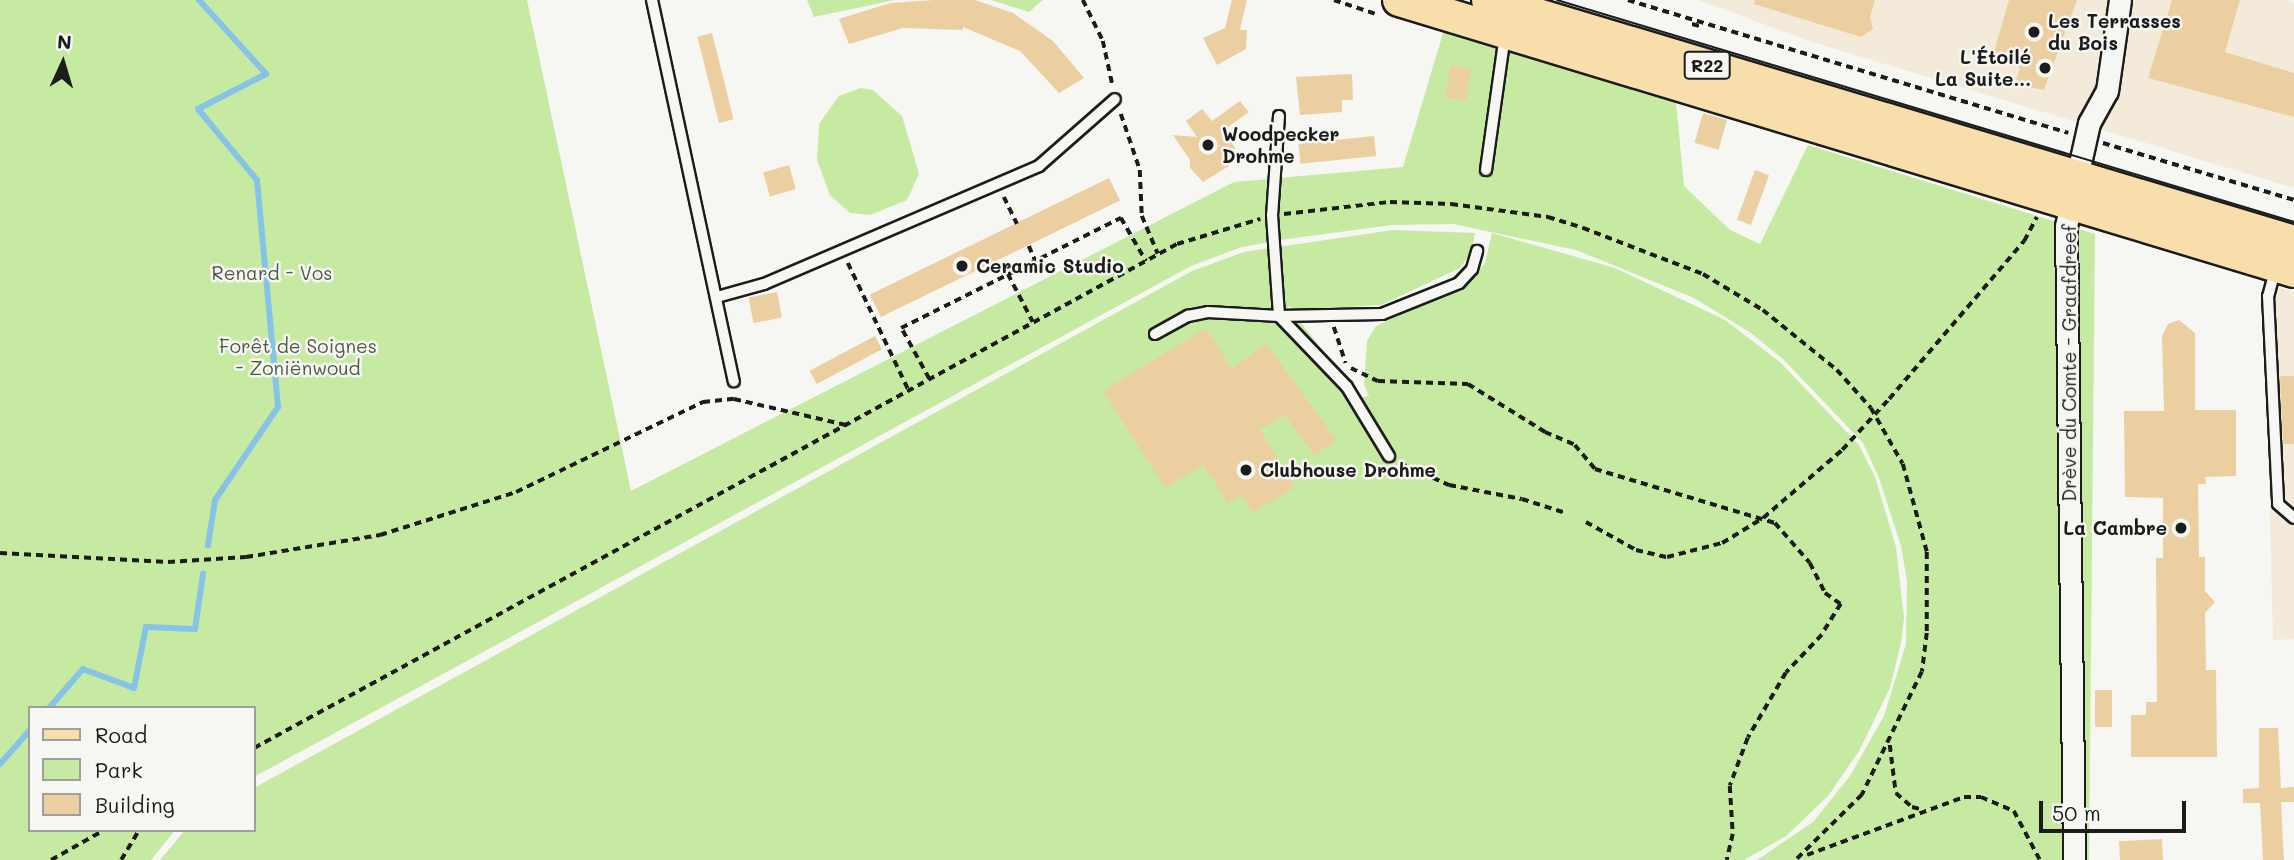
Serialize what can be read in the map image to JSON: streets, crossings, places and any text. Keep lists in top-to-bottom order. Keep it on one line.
{"streets":{"main road":["R22"],"street":["Drève du Comte - Graafdreef"]},"crossings":[["R22","Drève du Comte - Graafdreef"]],"parks":["Renard - Vos","Forêt de Soignes - Zoniënwoud"],"places":["Les Terrasses du Bois","L'Étoilé La Suite...","Woodpecker Drohme","Ceramic Studio","Clubhouse Drohme","La Cambre"],"legend":["Road","Park","Building"],"scale_bar":"50 m","north":"top"}
